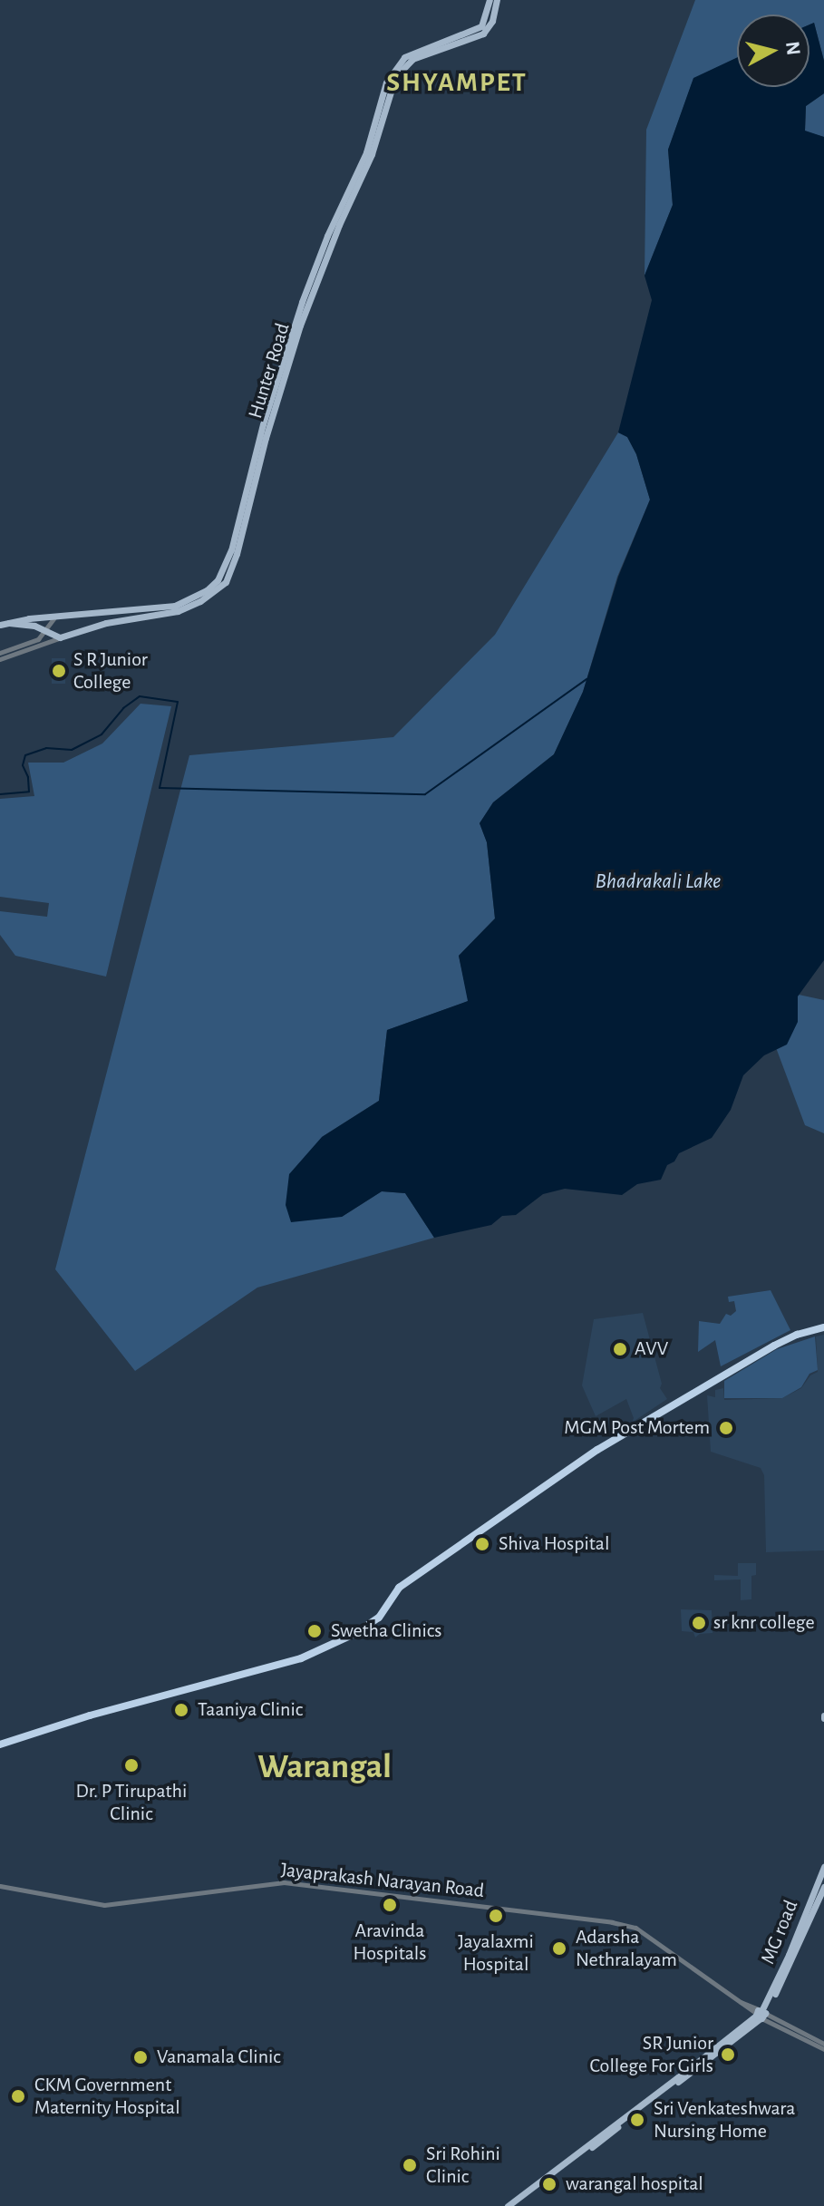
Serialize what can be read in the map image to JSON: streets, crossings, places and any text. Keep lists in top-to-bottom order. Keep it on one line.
{"streets":{"main road":["Hunter Road","MG road"],"street":["Jayaprakash Narayan Road"]},"crossings":[["Jayaprakash Narayan Road","MG road"]],"districts":["SHYAMPET","Warangal"],"water":["Bhadrakali Lake"],"places":["S R Junior College","AVV","MGM Post Mortem","Shiva Hospital","sr knr college","Swetha Clinics","Taaniya Clinic","Dr. P Tirupathi Clinic","Aravinda Hospitals","Jayalaxmi Hospital","Adarsha Nethralayam","SR Junior College For Girls","Vanamala Clinic","CKM Government Maternity Hospital","Sri Venkateshwara Nursing Home","Sri Rohini Clinic","warangal hospital"],"north":"right"}
